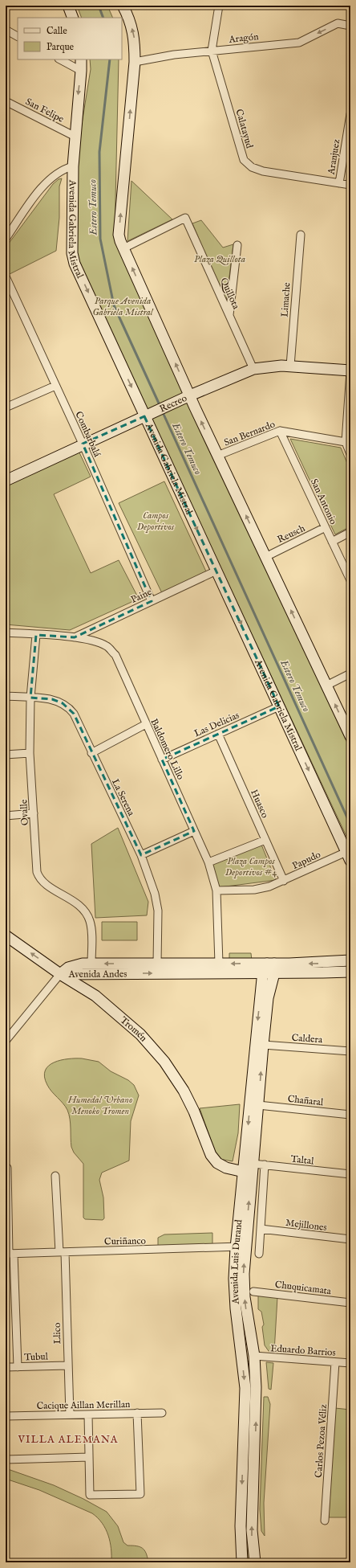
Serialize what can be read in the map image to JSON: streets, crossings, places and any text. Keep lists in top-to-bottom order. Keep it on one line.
{"streets":{"street":["Aragón","San Felipe","Calatayud","Aranjuez","Avenida Gabriela Mistral","Quillota","Limache","Recreo","San Bernardo","Combarbalá","San Antonio","Reusch","Paine","Las Delicias","Baldomero Lillo","La Serena","Huasco","Ovalle","Papudo","Avenida Andes","Tromén","Caldera","Chañaral","Taltal","Mejillones","Curiñanco","Avenida Luis Durand","Chuquicamata","Llico","Eduardo Barrios","Tubul","Cacique Aillan Merillan","Carlos Pezoa Véliz"]},"crossings":[["Aragón","Calatayud"],["San Felipe","Avenida Gabriela Mistral"],["Calatayud","Aranjuez"],["Avenida Gabriela Mistral","Recreo"],["Avenida Gabriela Mistral","Paine"],["Avenida Gabriela Mistral","Las Delicias"],["Avenida Gabriela Mistral","Papudo"],["Quillota","Recreo"],["Limache","Recreo"],["Recreo","Combarbalá"],["San Bernardo","San Antonio"],["Combarbalá","Paine"],["San Antonio","Reusch"],["Paine","Baldomero Lillo"],["Las Delicias","Baldomero Lillo"],["Las Delicias","Huasco"],["Baldomero Lillo","Ovalle"],["Baldomero Lillo","Papudo"],["Baldomero Lillo","Avenida Andes"],["La Serena","Ovalle"],["La Serena","Avenida Andes"],["Huasco","Papudo"],["Ovalle","Avenida Andes"],["Avenida Andes","Tromén"],["Avenida Andes","Avenida Luis Durand"],["Tromén","Taltal"],["Tromén","Avenida Luis Durand"],["Caldera","Avenida Luis Durand"],["Chañaral","Avenida Luis Durand"],["Taltal","Avenida Luis Durand"],["Curiñanco","Avenida Luis Durand"],["Curiñanco","Llico"],["Avenida Luis Durand","Eduardo Barrios"],["Llico","Tubul"],["Llico","Cacique Aillan Merillan"],["Eduardo Barrios","Carlos Pezoa Véliz"]],"one_way":["Aragón"],"districts":["VILLA ALEMANA"],"water":["Estero Temuco"],"parks":["Plaza Quillota","Parque Avenida Gabriela Mistral","Campos Deportivos","Plaza Campos Deportivos #4","Humedal Urbano Menoko Tromen"],"legend":["Calle","Parque"]}
